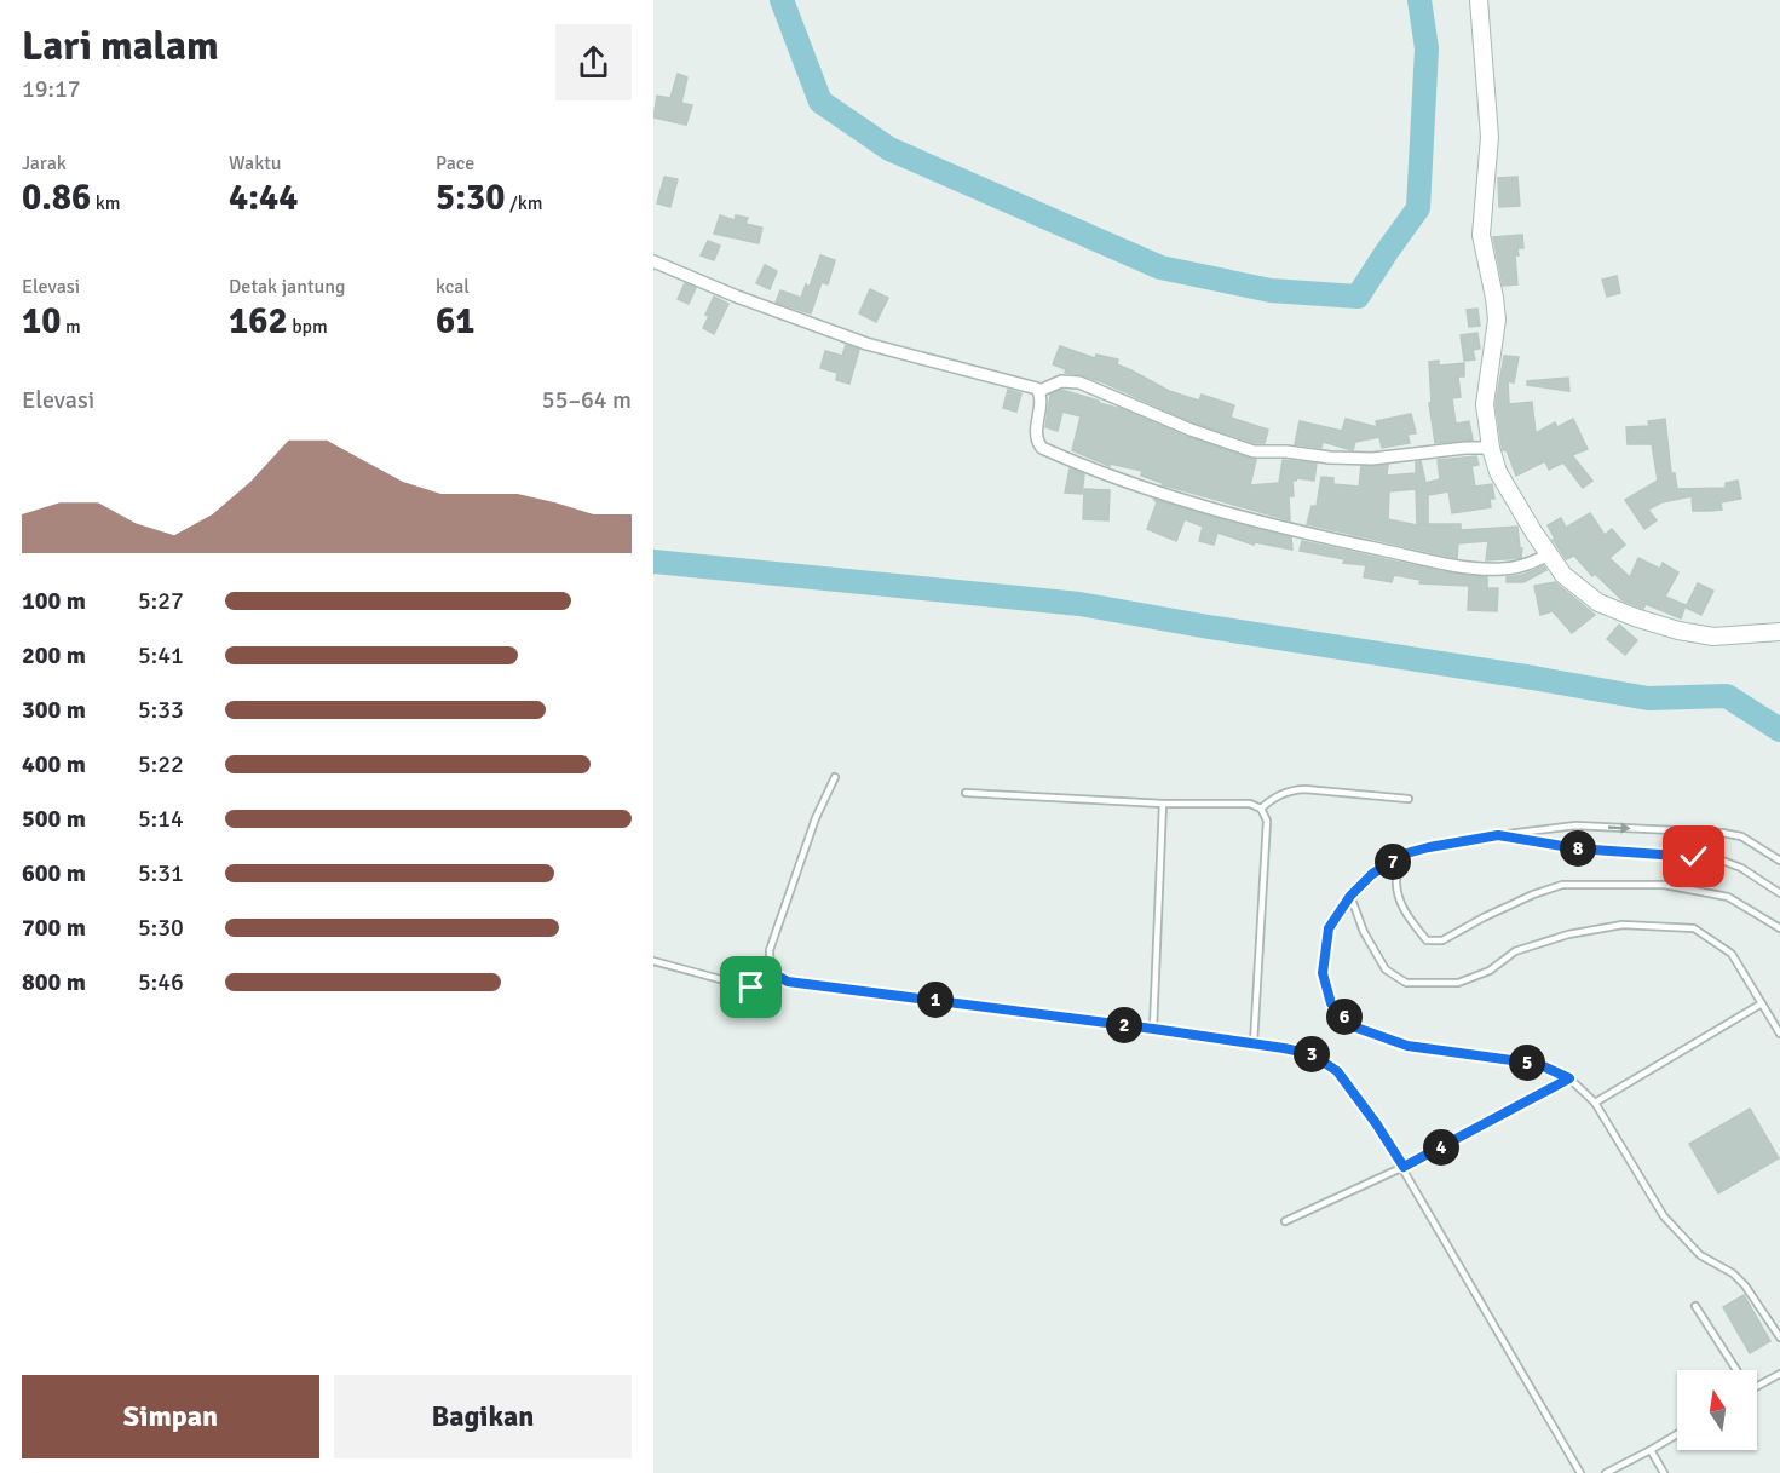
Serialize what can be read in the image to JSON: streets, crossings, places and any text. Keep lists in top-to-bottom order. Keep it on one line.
{"north":"top","page":{"heading":["Lari malam","19:17"],"stats":[["Jarak","0.86 km"],["Waktu","4:44"],["Pace","5:30 /km"],["Elevasi","10 m"],["Detak jantung","162 bpm"],["kcal","61"]],"chart":["Elevasi","55–64 m"],"list":[{"name":"100 m","note":"5:27"},{"name":"200 m","note":"5:41"},{"name":"300 m","note":"5:33"},{"name":"400 m","note":"5:22"},{"name":"500 m","note":"5:14"},{"name":"600 m","note":"5:31"},{"name":"700 m","note":"5:30"},{"name":"800 m","note":"5:46"}],"pins":["8","7","1","6","2","3","5","4"],"buttons":["Simpan","Bagikan"]}}
